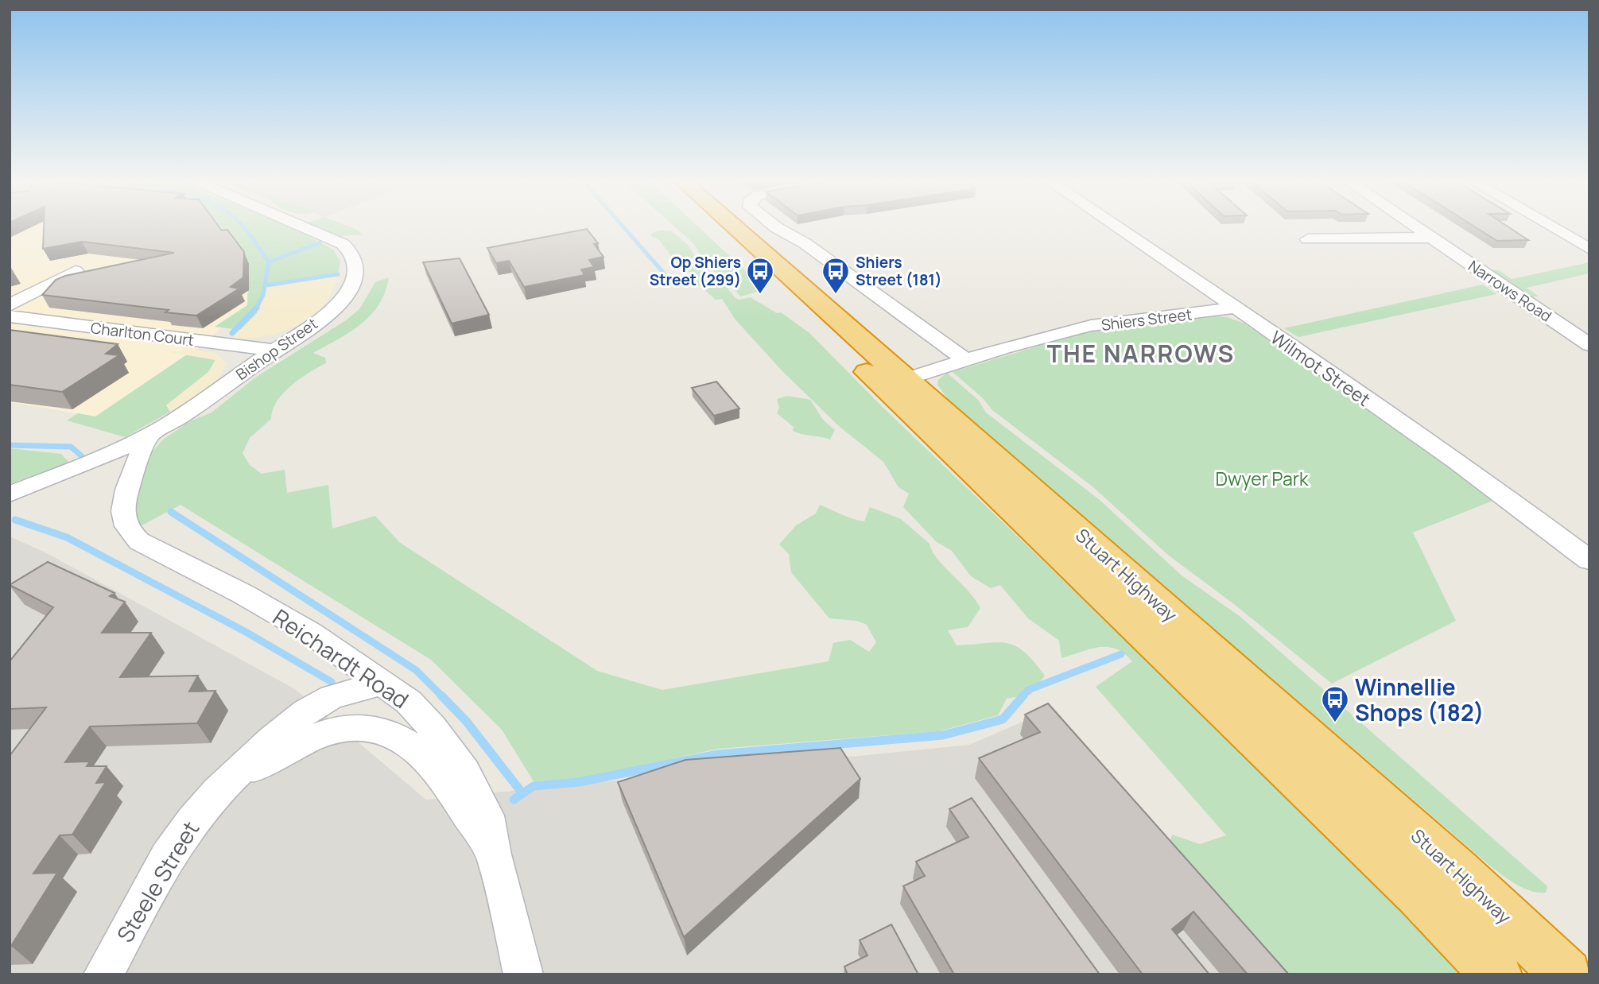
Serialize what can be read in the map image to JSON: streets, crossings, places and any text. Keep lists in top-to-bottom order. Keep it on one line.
{"streets":{"highway":["Stuart Highway"],"street":["Narrows Road","Shiers Street","Charlton Court","Bishop Street","Wilmot Street","Reichardt Road","Steele Street"]},"crossings":[["Shiers Street","Wilmot Street"],["Shiers Street","Stuart Highway"],["Charlton Court","Bishop Street"],["Bishop Street","Reichardt Road"],["Reichardt Road","Steele Street"]],"districts":["THE NARROWS"],"parks":["Dwyer Park"],"places":{"bus stop":["Op Shiers Street (299)","Shiers Street (181)","Winnellie Shops (182)"]}}
